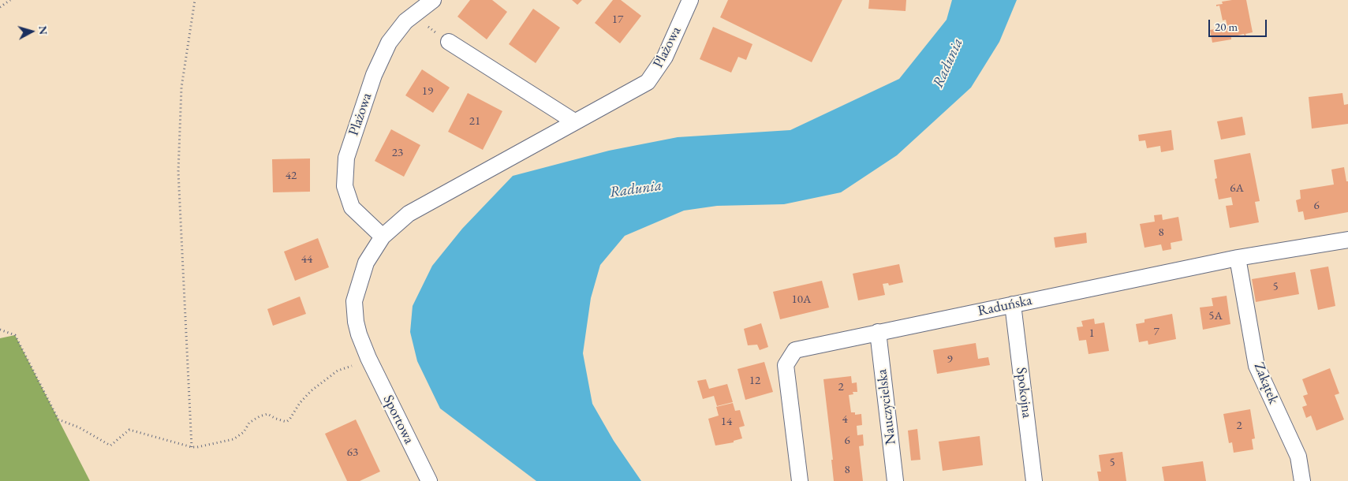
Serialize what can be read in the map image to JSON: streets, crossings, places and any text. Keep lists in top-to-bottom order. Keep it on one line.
{"streets":{"street":["Plażowa","Raduńska","Zakątek","Spokojna","Nauczycielska","Sportowa"]},"crossings":[["Plażowa","Sportowa"],["Raduńska","Zakątek"],["Raduńska","Spokojna"],["Raduńska","Nauczycielska"]],"water":["Radunia"],"house_numbers":["17","19","21","23","42","6A","6","8","44","5","10A","5A","7","1","9","12","2","4","14","2","6","63","5","8"],"scale_bar":"20 m","north":"right"}
